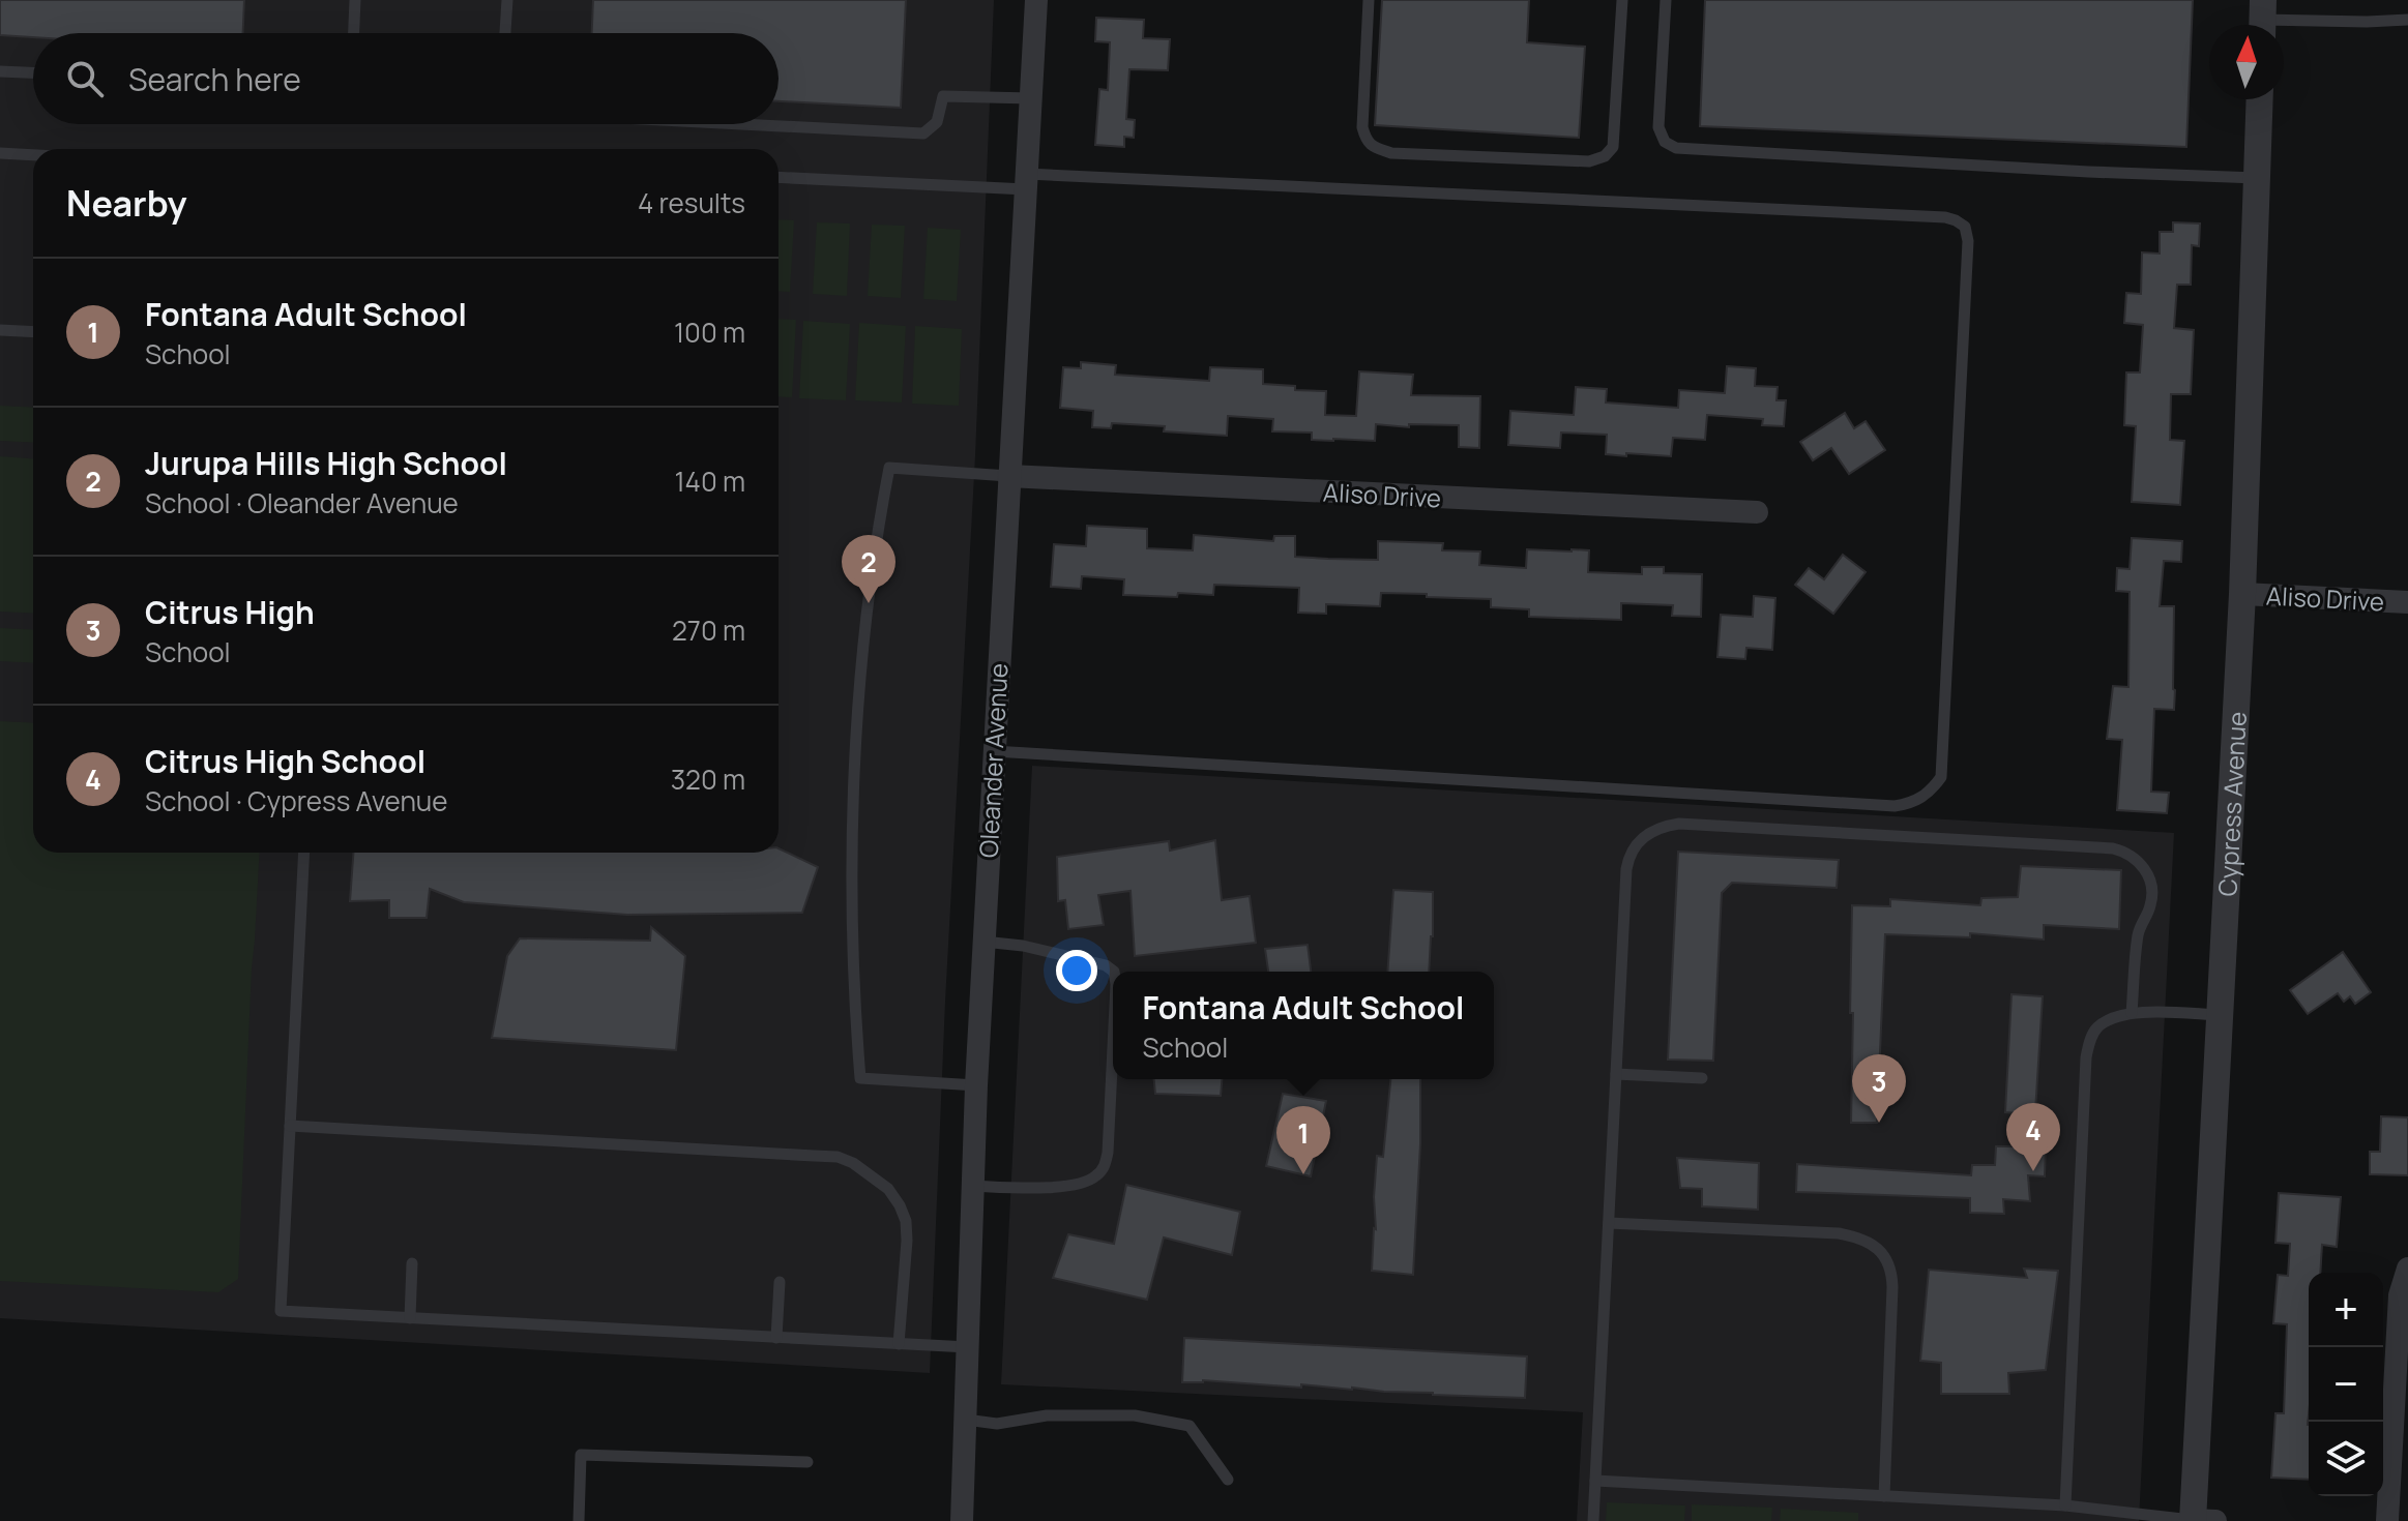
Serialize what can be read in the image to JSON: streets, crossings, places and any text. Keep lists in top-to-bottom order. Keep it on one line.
{"streets":{"street":["Aliso Drive","Oleander Avenue","Cypress Avenue"]},"crossings":[["Aliso Drive","Oleander Avenue"],["Aliso Drive","Cypress Avenue"]],"north":"top","page":{"search":"Search here","heading":["Nearby","4 results"],"list":[{"mark":"1","name":"Fontana Adult School","note":"School","value":"100 m"},{"mark":"2","name":"Jurupa Hills High School","note":"School · Oleander Avenue","value":"140 m"},{"mark":"3","name":"Citrus High","note":"School","value":"270 m"},{"mark":"4","name":"Citrus High School","note":"School · Cypress Avenue","value":"320 m"}],"pins":["2","3","4","1"],"popup":["Fontana Adult School","School"],"map_buttons":["+","−"]}}
